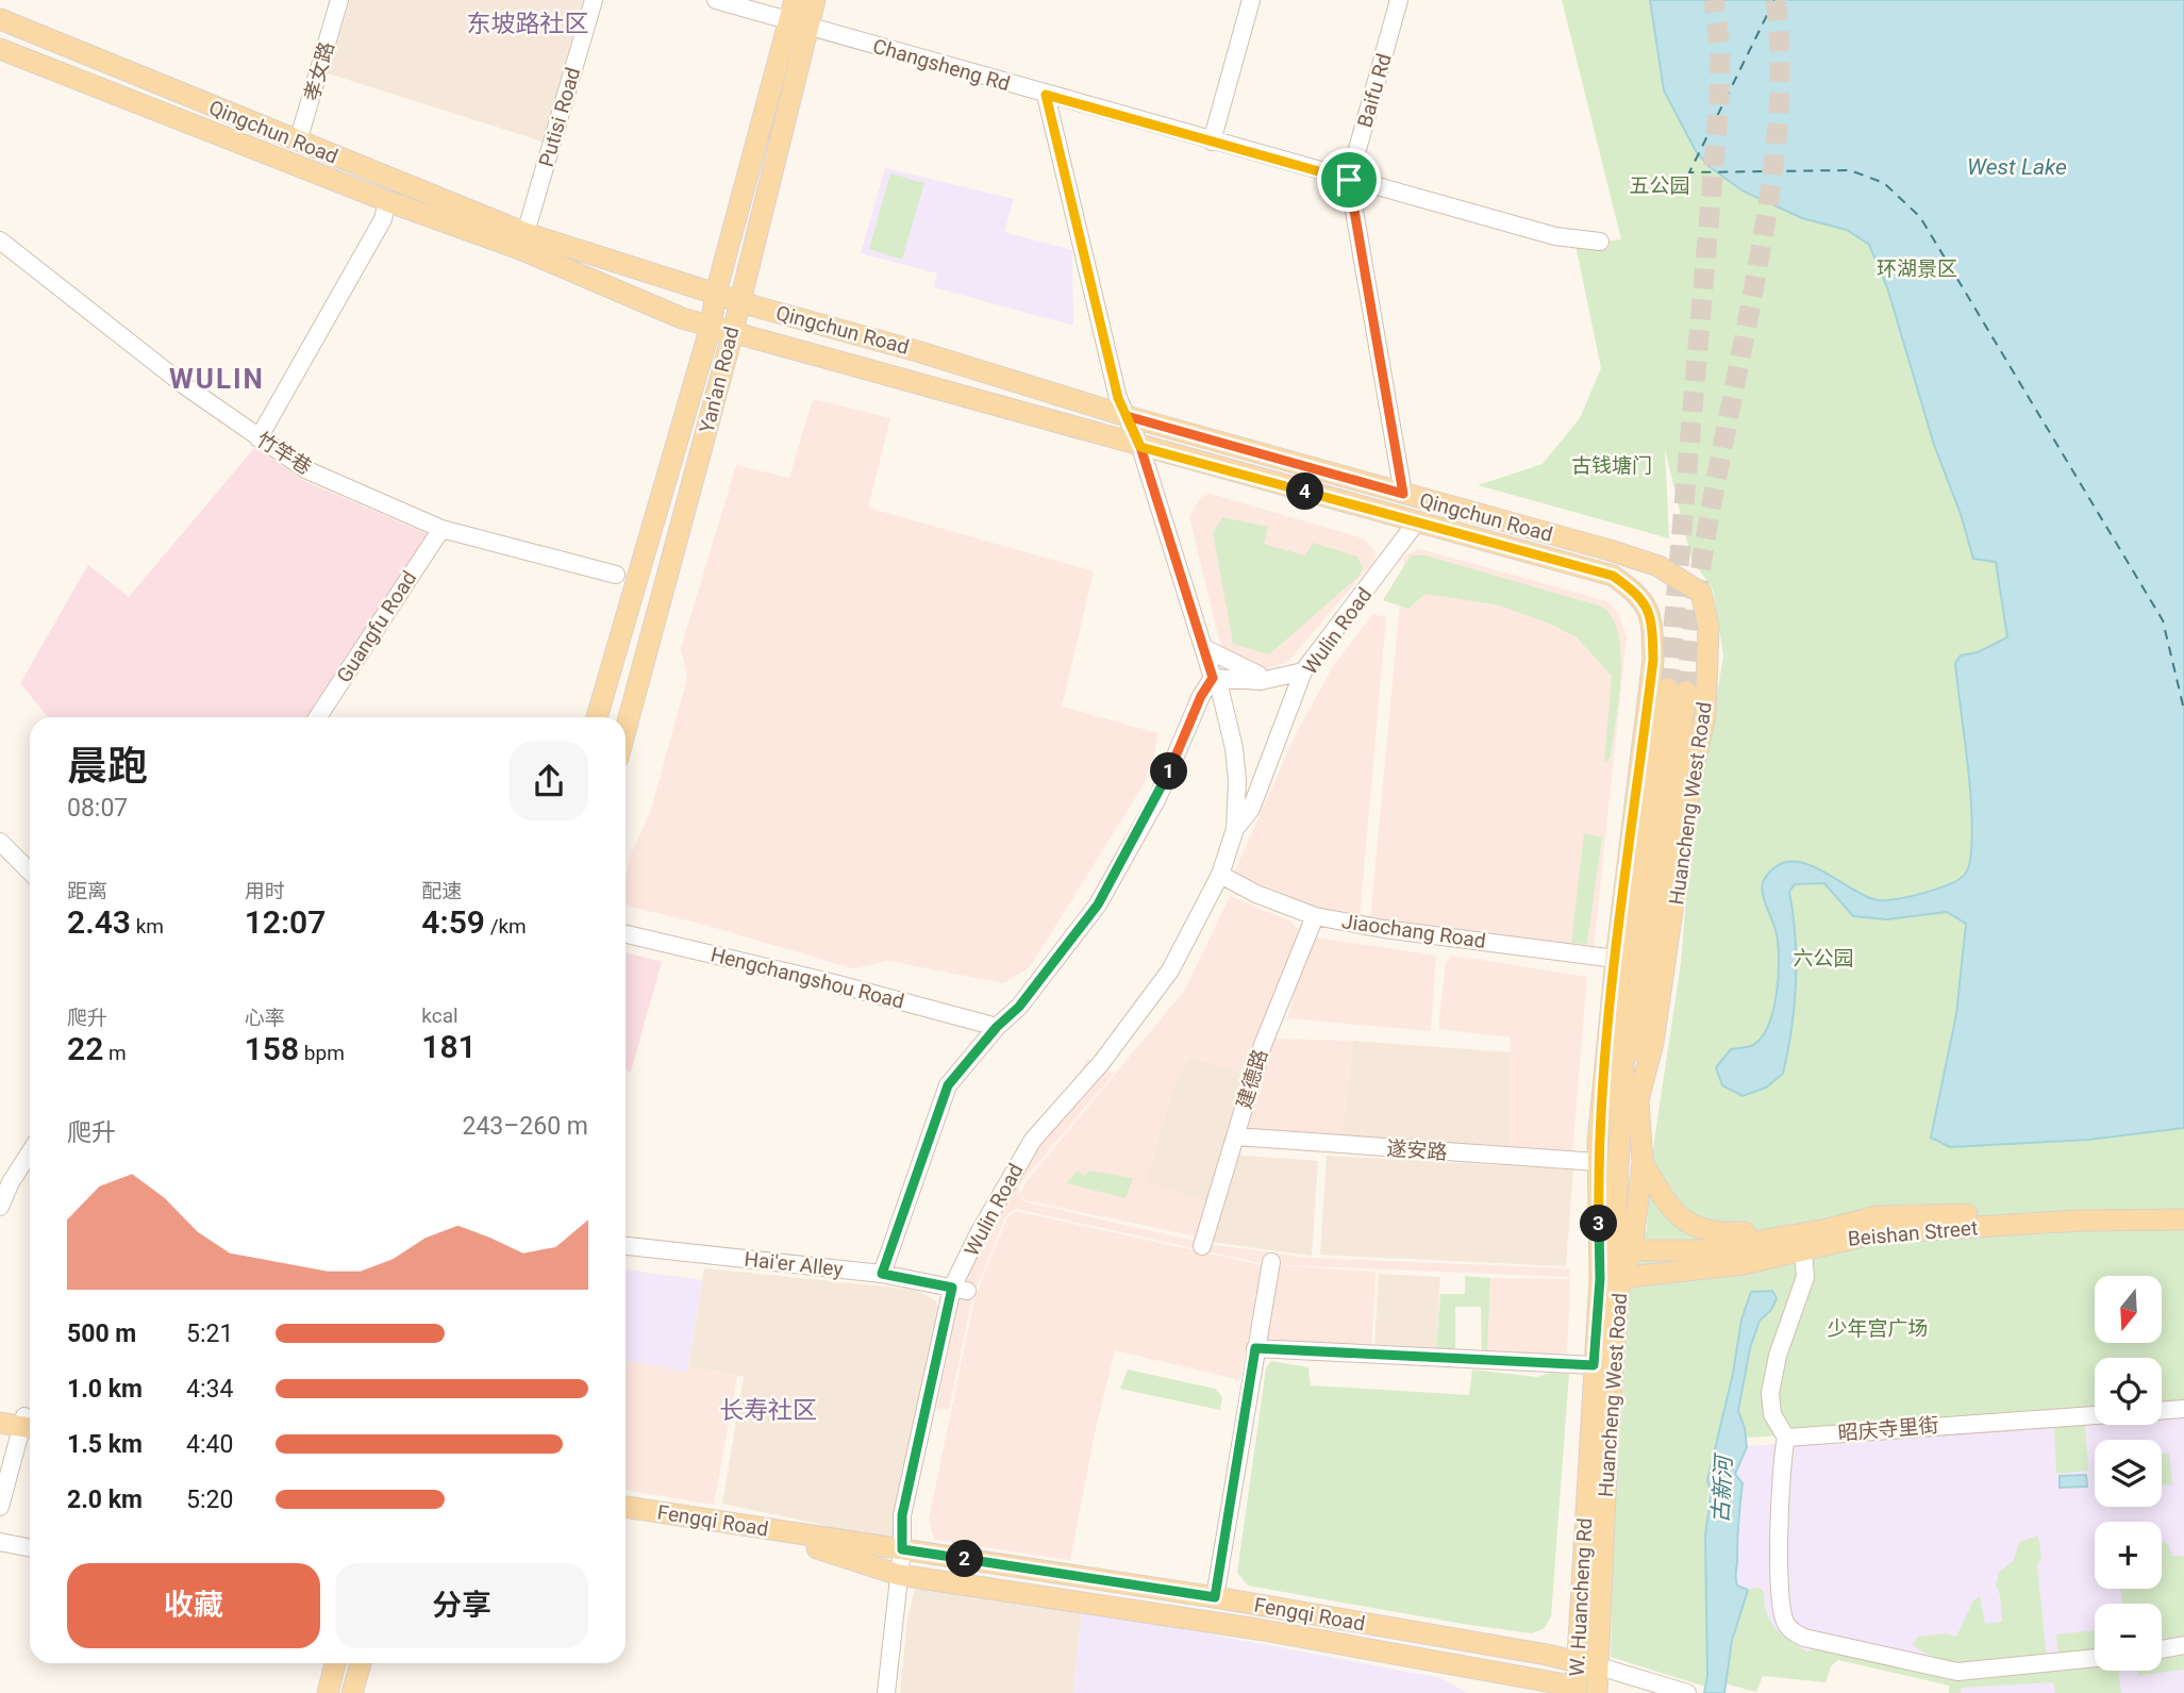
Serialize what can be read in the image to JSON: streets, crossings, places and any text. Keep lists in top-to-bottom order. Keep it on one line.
{"streets":{"main road":["Qingchun Road","Yan'an Road","Huancheng West Road","Beishan Street","Fengqi Road","W. Huancheng Rd"],"street":["Changsheng Rd","孝女路","Baifu Rd","Putisi Road","竹竿巷","Guangfu Road","Wulin Road","Jiaochang Road","Hengchangshou Road","建德路","遂安路","Hai'er Alley","昭庆寺里街"]},"crossings":[["Changsheng Rd","Baifu Rd"],["Changsheng Rd","Yan'an Road"],["Changsheng Rd","Wulin Road"],["孝女路","Qingchun Road"],["Putisi Road","Qingchun Road"],["Qingchun Road","Yan'an Road"],["Qingchun Road","Wulin Road"],["Qingchun Road","Huancheng West Road"],["竹竿巷","Guangfu Road"],["Wulin Road","Jiaochang Road"],["Wulin Road","Hai'er Alley"],["Wulin Road","Fengqi Road"],["Huancheng West Road","Jiaochang Road"],["Huancheng West Road","遂安路"],["Huancheng West Road","Beishan Street"],["Huancheng West Road","Fengqi Road"],["Huancheng West Road","W. Huancheng Rd"],["Jiaochang Road","建德路"],["建德路","遂安路"],["Beishan Street","W. Huancheng Rd"],["Fengqi Road","W. Huancheng Rd"]],"districts":["东坡路社区","WULIN","长寿社区"],"water":["West Lake","古新河"],"parks":["五公园","环湖景区","古钱塘门","六公园","少年宫广场"],"north":"bottom","page":{"pins":["4","1","3","2"],"heading":["晨跑","08:07"],"stats":[["距离","2.43 km"],["用时","12:07"],["配速","4:59 /km"],["爬升","22 m"],["心率","158 bpm"],["kcal","181"]],"chart":["爬升","243–260 m"],"map_buttons":["+","−"],"list":[{"name":"500 m","note":"5:21"},{"name":"1.0 km","note":"4:34"},{"name":"1.5 km","note":"4:40"},{"name":"2.0 km","note":"5:20"}],"buttons":["收藏","分享"]}}
